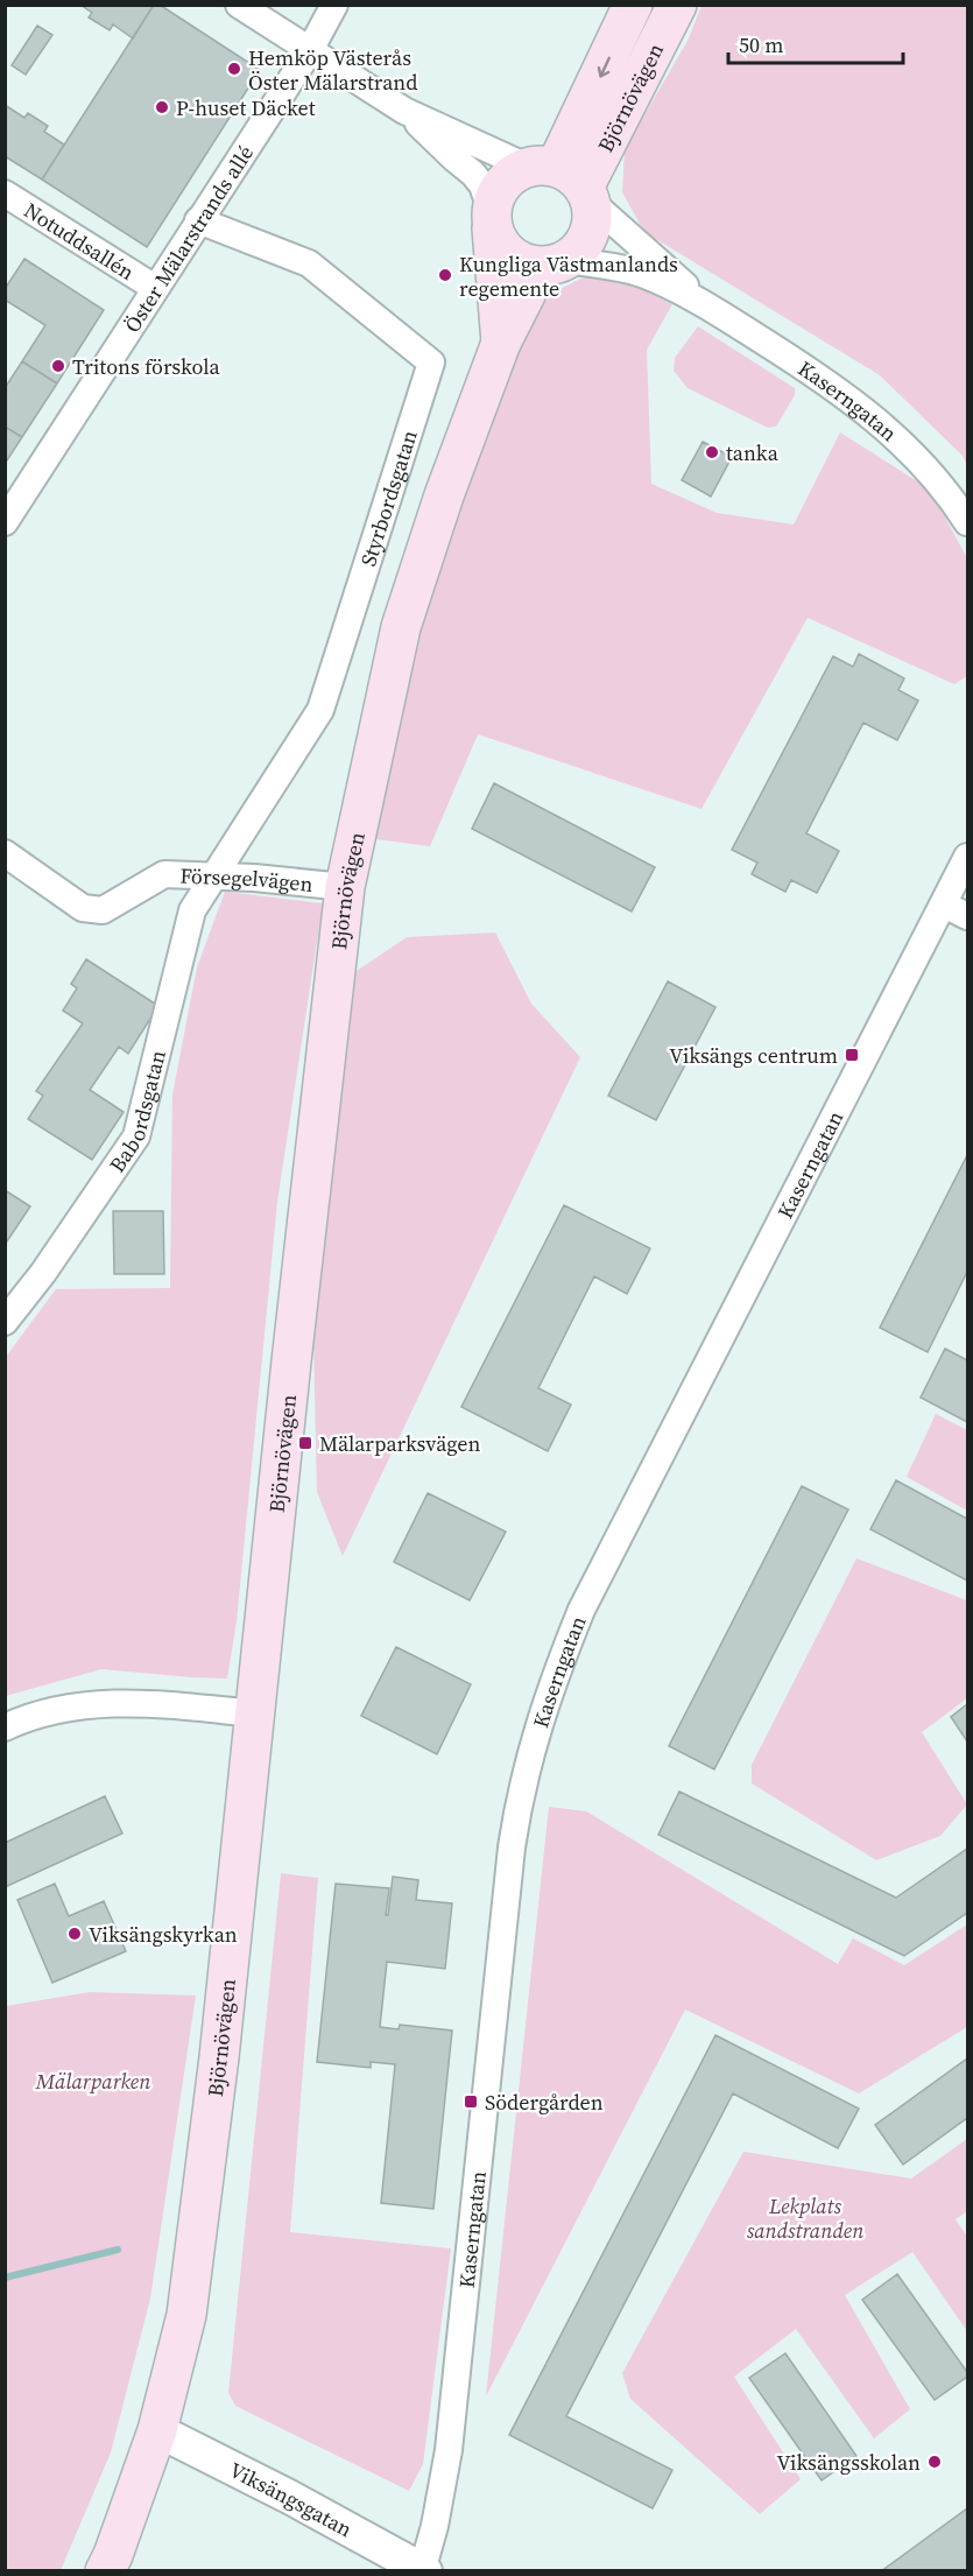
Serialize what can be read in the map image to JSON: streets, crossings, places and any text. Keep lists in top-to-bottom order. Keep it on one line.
{"streets":{"main road":["Björnövägen"],"street":["Öster Mälarstrands allé","Notuddsallén","Kaserngatan","Styrbordsgatan","Försegelvägen","Babordsgatan","Viksängsgatan"]},"crossings":[["Björnövägen","Kaserngatan"],["Björnövägen","Försegelvägen"],["Björnövägen","Viksängsgatan"],["Öster Mälarstrands allé","Notuddsallén"],["Öster Mälarstrands allé","Styrbordsgatan"],["Kaserngatan","Viksängsgatan"],["Styrbordsgatan","Försegelvägen"],["Styrbordsgatan","Babordsgatan"],["Försegelvägen","Babordsgatan"]],"parks":["Mälarparken","Lekplats sandstranden"],"places":{"other":["Hemköp Västerås Öster Mälarstrand","P-huset Däcket","Kungliga Västmanlands regemente","Tritons förskola","tanka","Viksängskyrkan","Viksängsskolan"],"transit":["Viksängs centrum","Mälarparksvägen","Södergården"]},"scale_bar":"50 m"}
